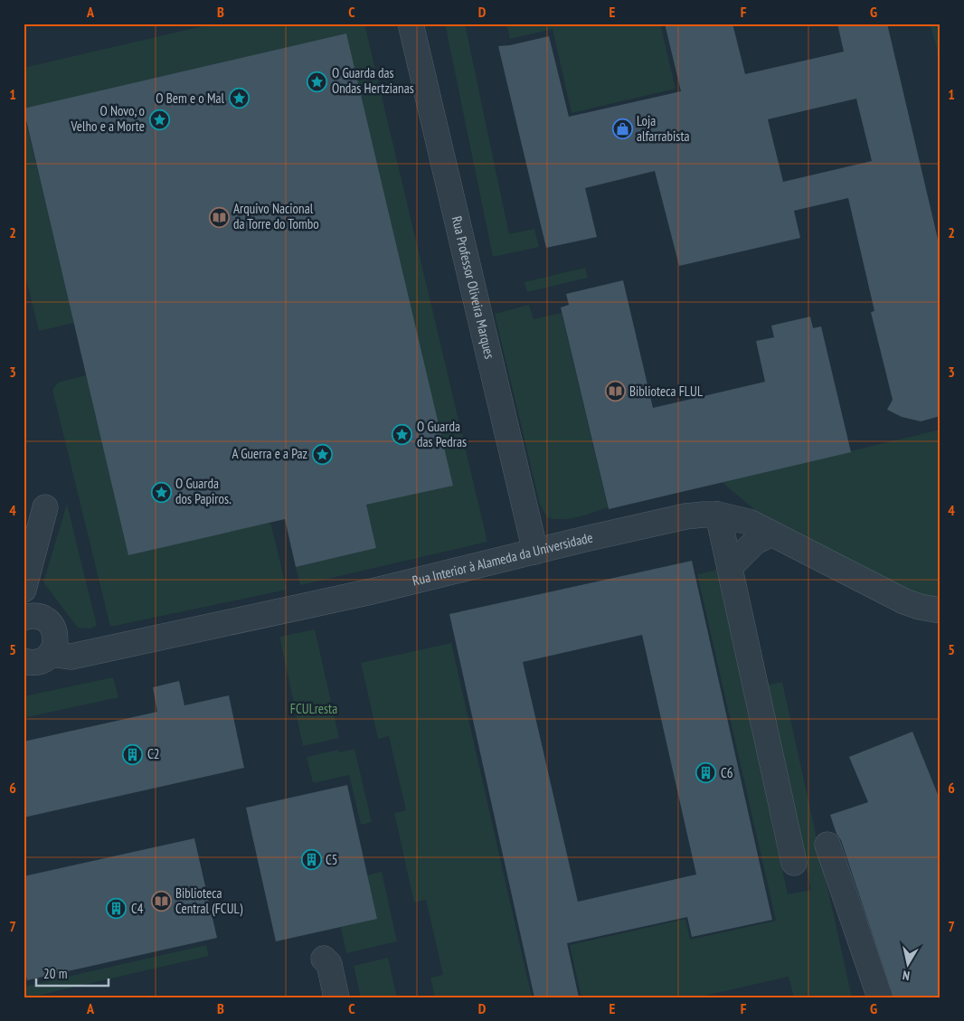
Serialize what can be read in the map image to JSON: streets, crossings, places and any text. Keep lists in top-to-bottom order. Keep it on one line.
{"streets":{"street":["Rua Professor Oliveira Marques","Rua Interior à Alameda da Universidade"]},"crossings":[["Rua Professor Oliveira Marques","Rua Interior à Alameda da Universidade"]],"parks":["FCULresta"],"places":{"place":["O Guarda das Ondas Hertzianas","O Bem e o Mal","O Novo, o Velho e a Morte","O Guarda das Pedras","A Guerra e a Paz","O Guarda dos Papiros."],"shop":["Loja alfarrabista"],"library":["Arquivo Nacional da Torre do Tombo","Biblioteca FLUL","Biblioteca Central (FCUL)"],"building":["C2","C6","C5","C4"]},"scale_bar":"20 m","north":"bottom","grid":{"columns":["A","B","C","D","E","F","G"],"rows":["1","2","3","4","5","6","7"]}}
